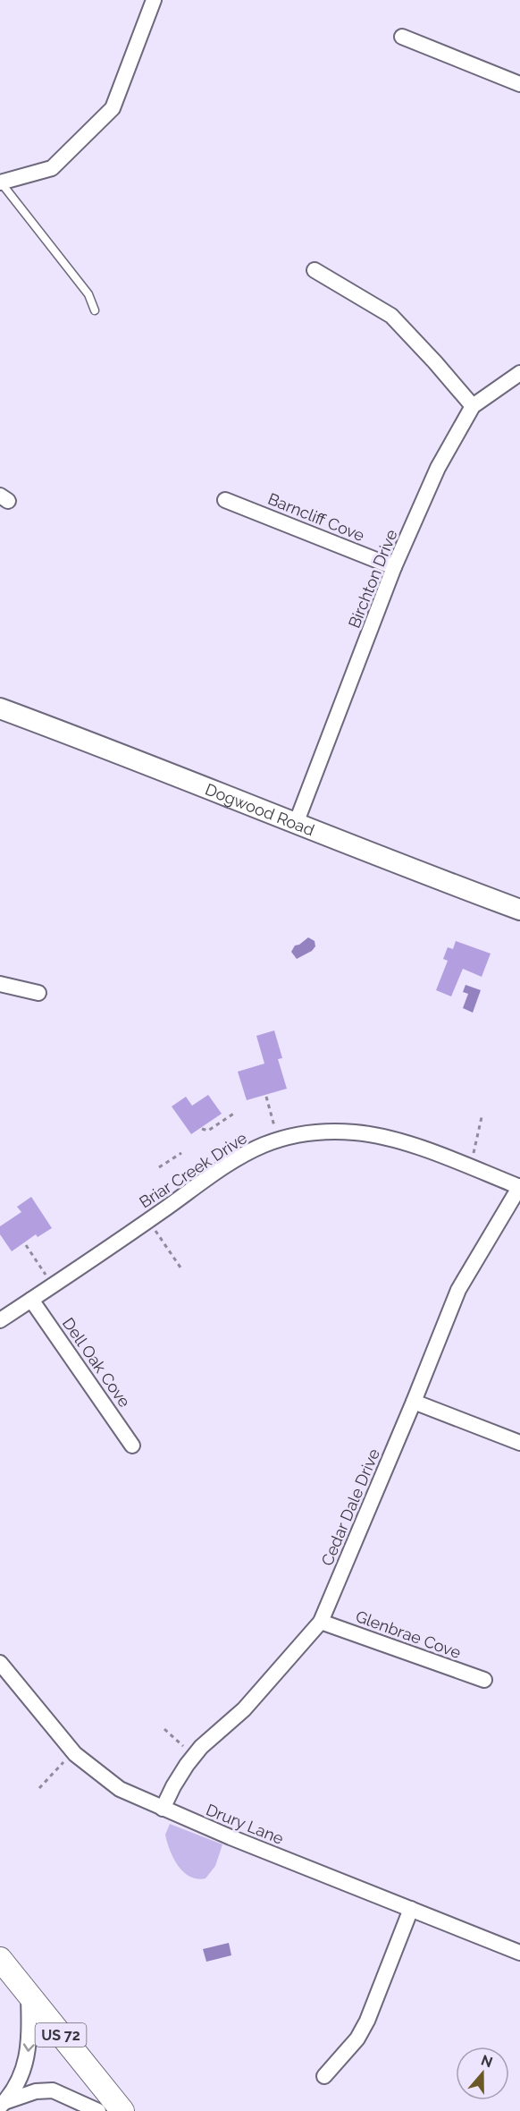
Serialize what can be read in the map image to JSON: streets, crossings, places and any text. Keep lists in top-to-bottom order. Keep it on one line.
{"streets":{"main road":["US 72"],"street":["Barncliff Cove","Birchton Drive","Dogwood Road","Briar Creek Drive","Dell Oak Cove","Cedar Dale Drive","Glenbrae Cove","Drury Lane"]},"crossings":[["Barncliff Cove","Birchton Drive"],["Birchton Drive","Dogwood Road"],["Briar Creek Drive","Dell Oak Cove"],["Briar Creek Drive","Cedar Dale Drive"],["Cedar Dale Drive","Glenbrae Cove"],["Cedar Dale Drive","Drury Lane"]],"north":"top"}
